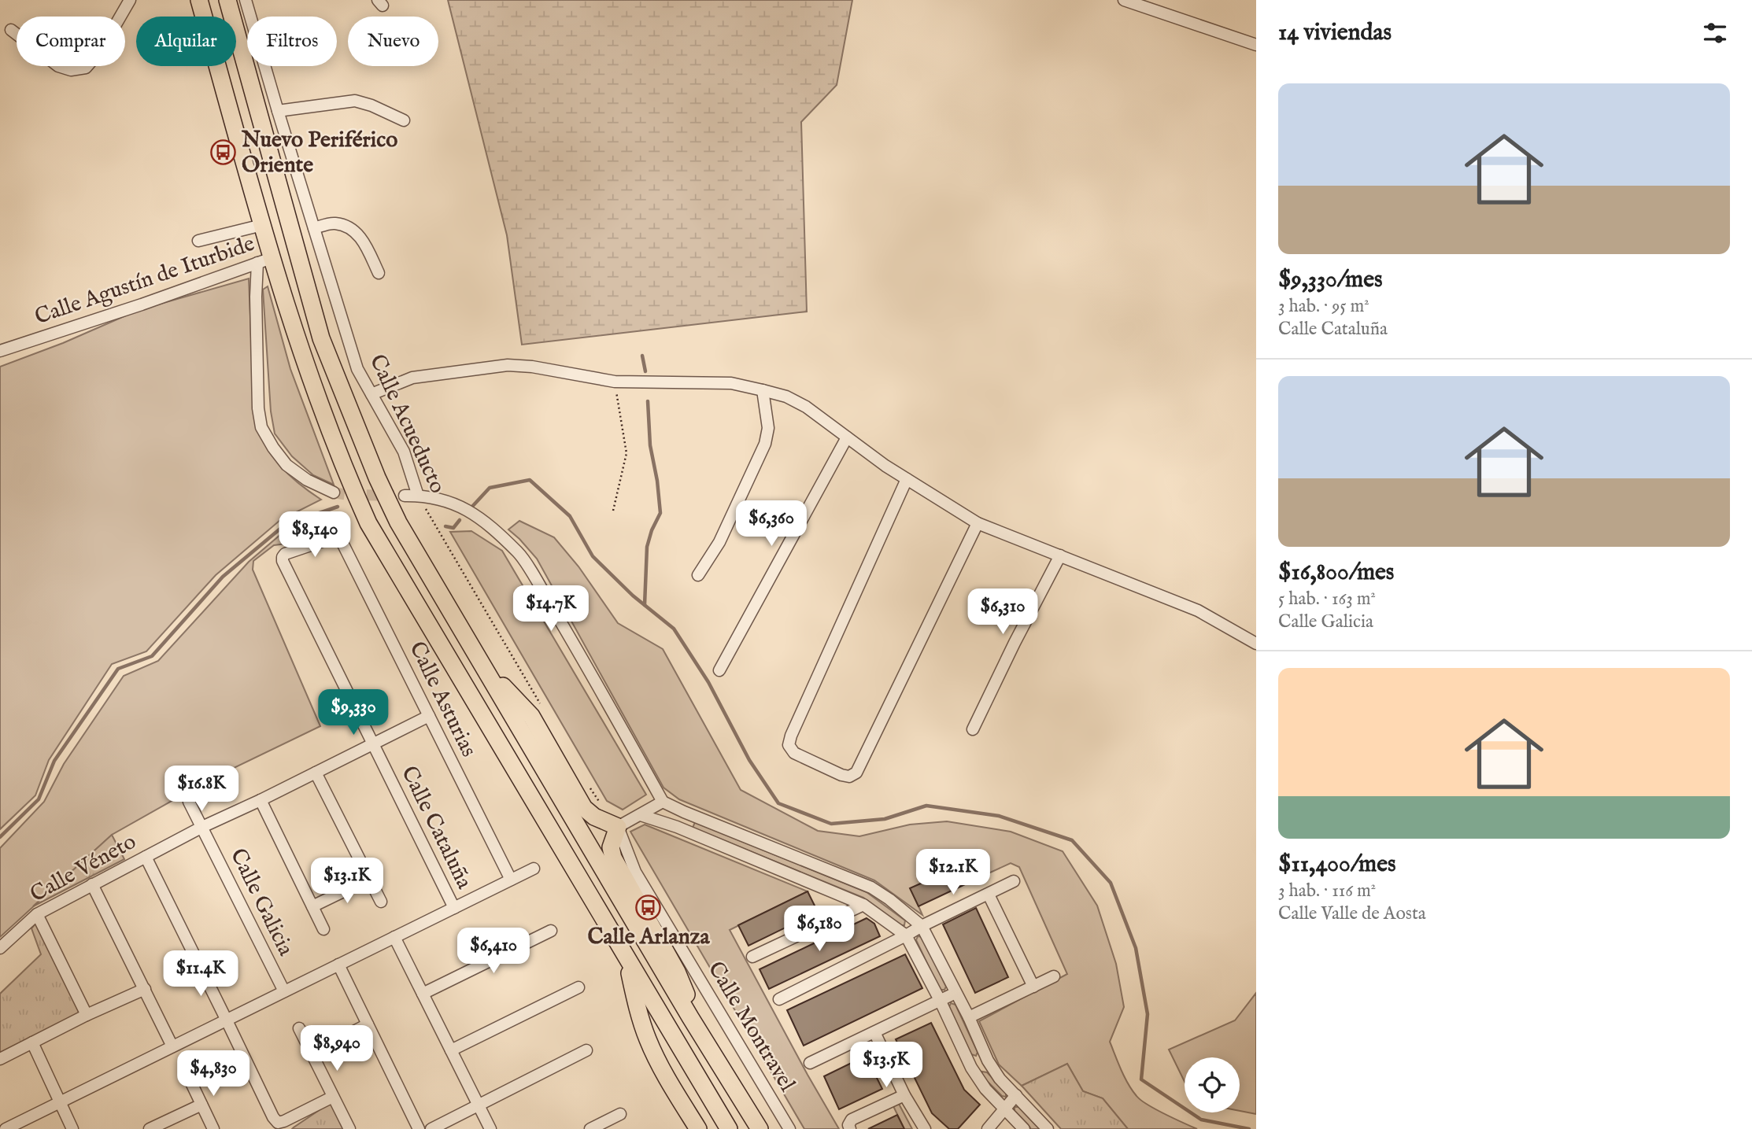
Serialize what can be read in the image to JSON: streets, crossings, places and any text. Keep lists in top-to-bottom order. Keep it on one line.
{"streets":{"street":["Calle Agustín de Iturbide","Calle Acueducto","Calle Asturias","Calle Cataluña","Calle Véneto","Calle Galicia","Calle Montravel"]},"crossings":[["Calle Asturias","Calle Cataluña"],["Calle Asturias","Calle Véneto"],["Calle Cataluña","Calle Véneto"],["Calle Véneto","Calle Galicia"]],"places":{"bus stop":["Nuevo Periférico Oriente","Calle Arlanza"]},"page":{"heading":"14 viviendas","chip":["Comprar","Alquilar","Filtros","Nuevo"],"list":[{"name":"$9,330/mes","note":"3 hab. · 95 m² · Calle Cataluña"},{"name":"$16,800/mes","note":"5 hab. · 163 m² · Calle Galicia"},{"name":"$11,400/mes","note":"3 hab. · 116 m² · Calle Valle de Aosta"}],"price":["$6,360","$8,140","$14.7K","$6,310","$9,330","$16.8K","$12.1K","$13.1K","$6,180","$6,410","$11.4K","$8,940","$13.5K","$4,830"]}}
